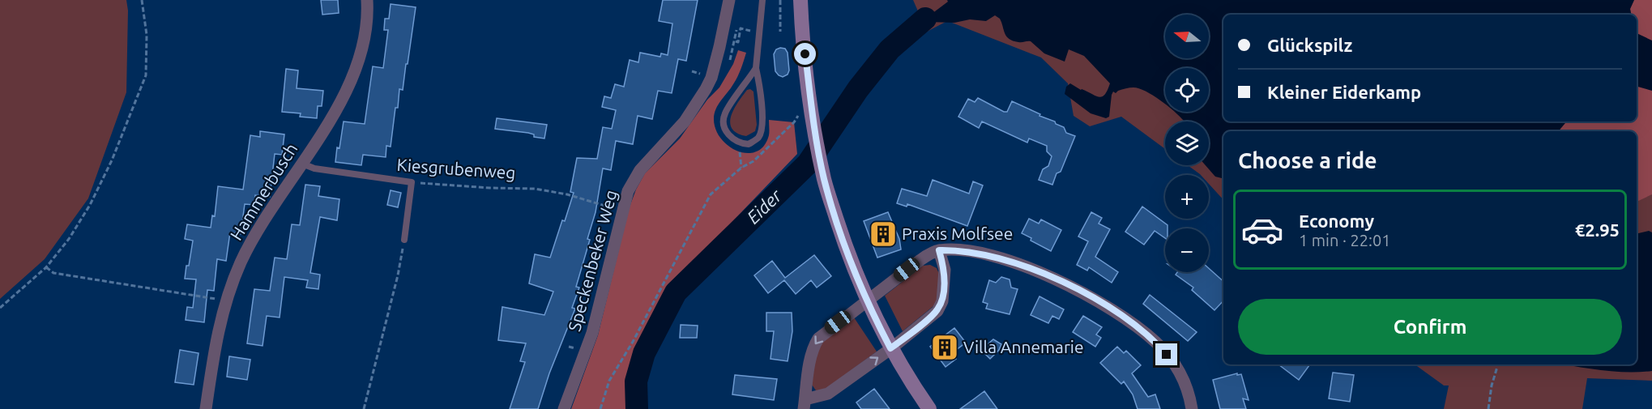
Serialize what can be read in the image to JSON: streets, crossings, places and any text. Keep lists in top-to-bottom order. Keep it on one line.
{"streets":{"street":["Hammerbusch","Speckenbeker Weg"],"lane":["Kiesgrubenweg"]},"crossings":[["Kiesgrubenweg","Hammerbusch"]],"water":["Eider"],"places":{"building":["Praxis Molfsee","Villa Annemarie"]},"north":"left","page":{"map_buttons":["+","−"],"banner":["Glückspilz","Kleiner Eiderkamp"],"heading":"Choose a ride","list":[{"name":"Economy","note":"1 min · 22:01","value":"€2.95"}],"buttons":"Confirm"}}
